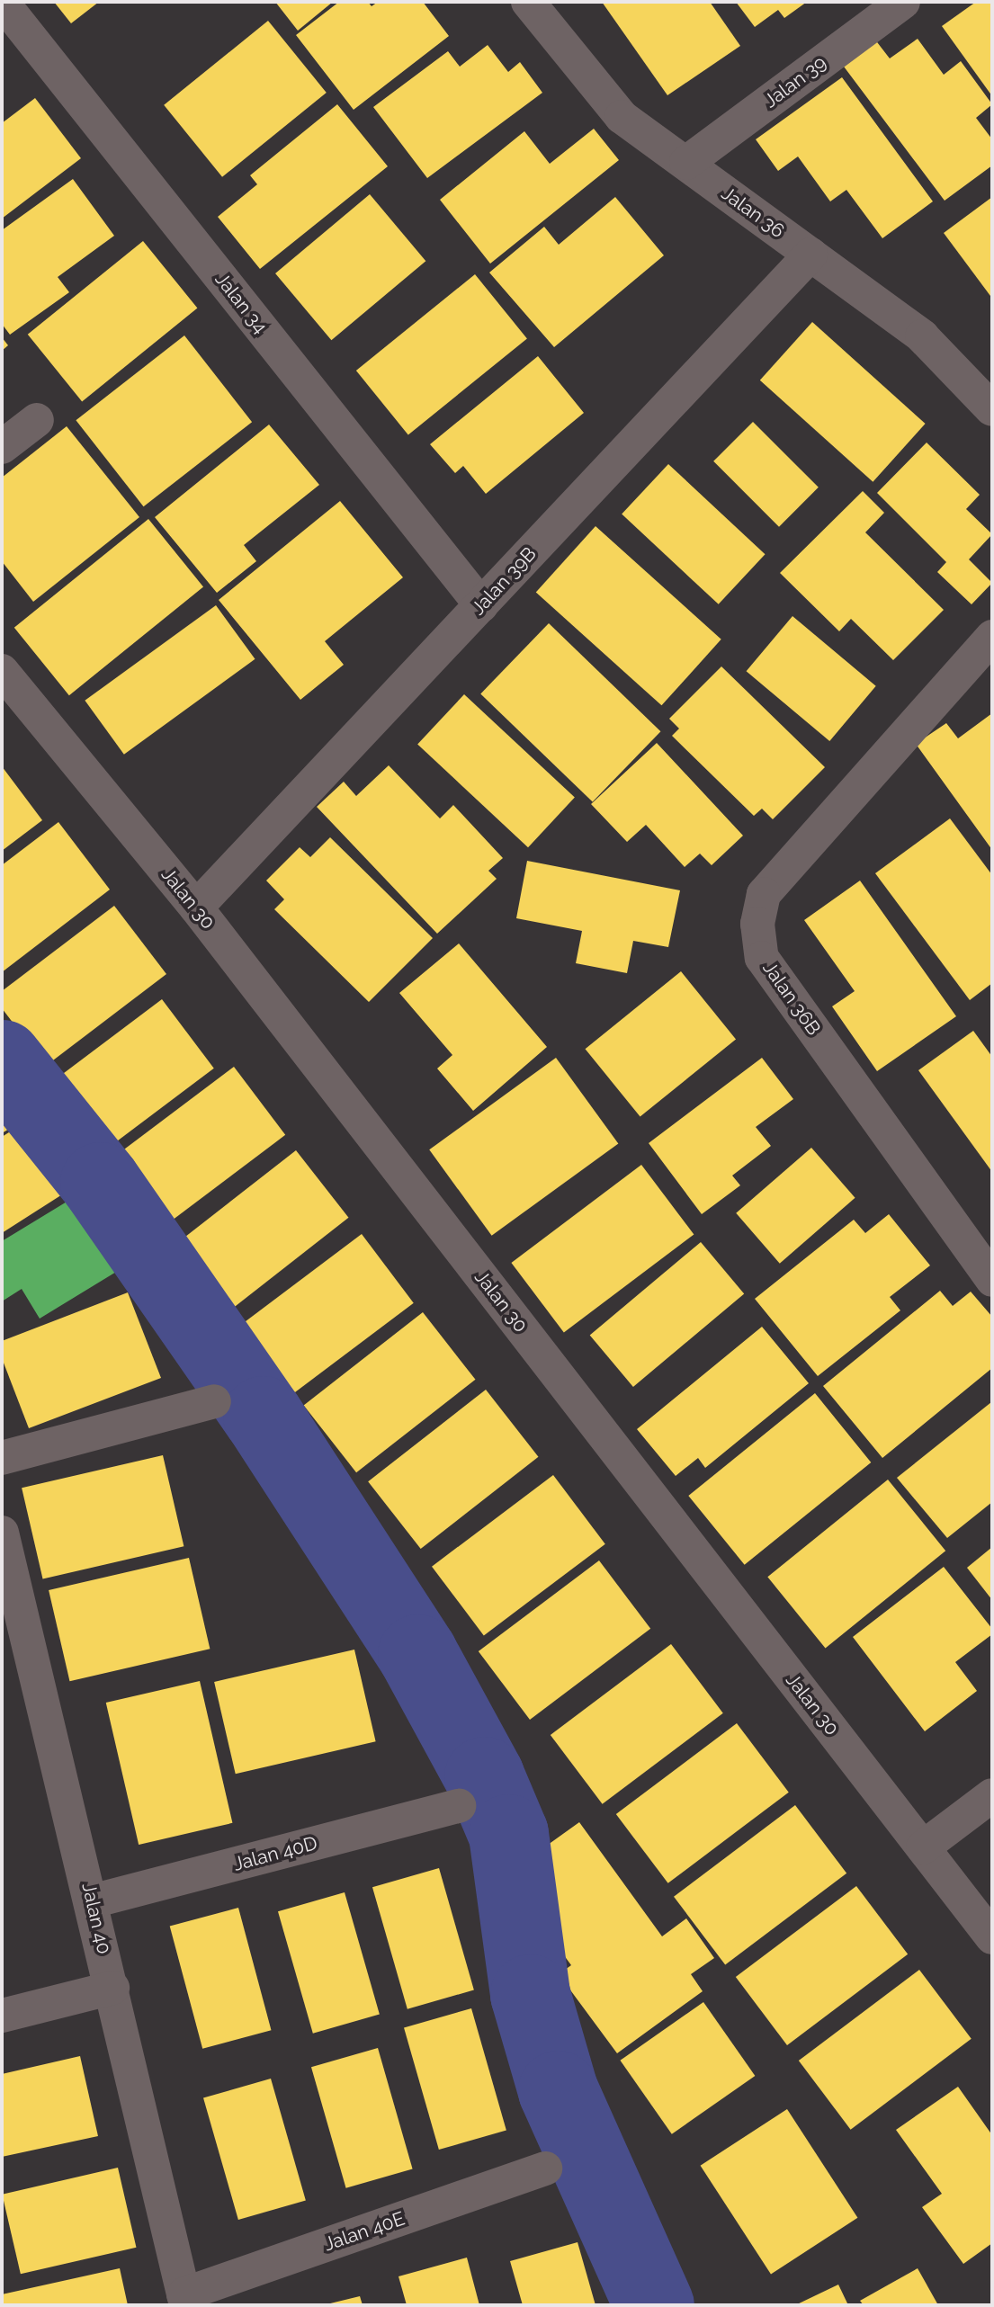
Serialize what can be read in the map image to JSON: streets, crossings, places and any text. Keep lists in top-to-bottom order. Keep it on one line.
{"streets":{"street":["Jalan 39","Jalan 36","Jalan 34","Jalan 39B","Jalan 30","Jalan 36B","Jalan 40D","Jalan 40","Jalan 40E"]},"crossings":[["Jalan 39","Jalan 36"],["Jalan 36","Jalan 39B"],["Jalan 34","Jalan 39B"],["Jalan 39B","Jalan 30"],["Jalan 40D","Jalan 40"],["Jalan 40","Jalan 40E"]]}
